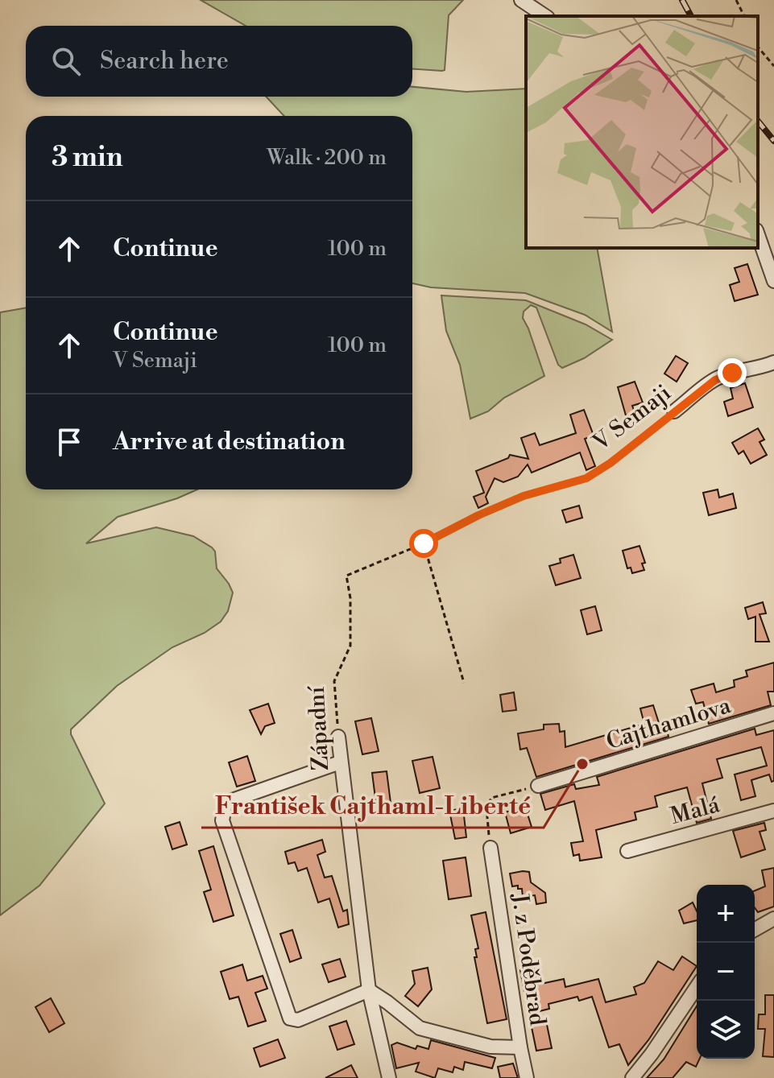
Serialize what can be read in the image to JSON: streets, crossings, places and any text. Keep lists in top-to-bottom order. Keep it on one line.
{"streets":{"street":["V Semaji","Cajthamlova","Západní","Malá","J. z Poděbrad"]},"crossings":[["V Semaji","Západní"]],"places":["František Cajthaml-Liberté"],"page":{"search":"Search here","heading":["3 min","Walk · 200 m"],"list":[["Continue","100 m"],["Continue","V Semaji","100 m"],"Arrive at destination"],"map_buttons":["+","−"]}}
